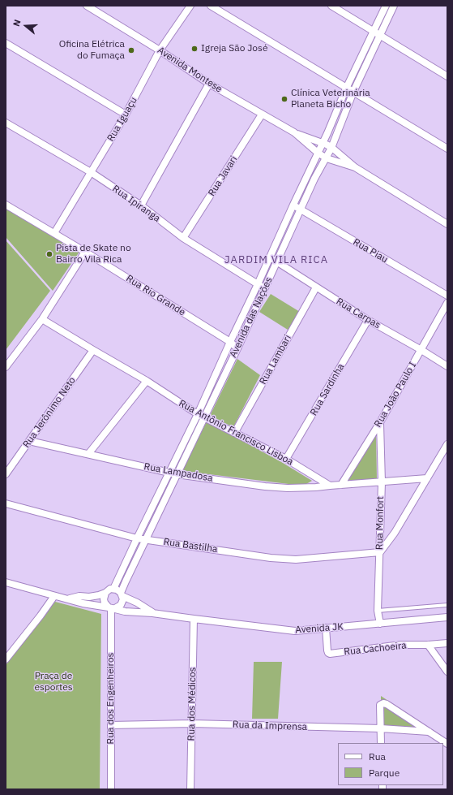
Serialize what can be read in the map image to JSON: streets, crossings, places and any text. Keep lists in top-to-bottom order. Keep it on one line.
{"streets":{"street":["Avenida Montese","Rua Iguaçu","Rua Javari","Rua Ipiranga","Rua Piau","Rua Rio Grande","Rua Carpas","Avenida das Nações","Rua Lambari","Rua Sardinha","Rua João Paulo I","Rua Jerônimo Neto","Rua Antônio Francisco Lisboa","Rua Lampadosa","Rua Monfort","Rua Bastilha","Avenida JK","Rua Cachoeira","Rua dos Engenheiros","Rua dos Médicos","Rua da Imprensa"]},"crossings":[["Avenida Montese","Rua Iguaçu"],["Avenida Montese","Rua Javari"],["Avenida Montese","Avenida das Nações"],["Rua Iguaçu","Rua Ipiranga"],["Rua Iguaçu","Rua Rio Grande"],["Rua Javari","Rua Ipiranga"],["Rua Ipiranga","Avenida das Nações"],["Rua Piau","Avenida das Nações"],["Rua Rio Grande","Avenida das Nações"],["Rua Carpas","Avenida das Nações"],["Rua Carpas","Rua Lambari"],["Rua Carpas","Rua Sardinha"],["Rua Carpas","Rua João Paulo I"],["Avenida das Nações","Rua Antônio Francisco Lisboa"],["Avenida das Nações","Rua Lampadosa"],["Avenida das Nações","Rua Bastilha"],["Avenida das Nações","Avenida JK"],["Avenida das Nações","Rua dos Engenheiros"],["Rua Lambari","Rua Antônio Francisco Lisboa"],["Rua Sardinha","Rua Antônio Francisco Lisboa"],["Rua João Paulo I","Rua Monfort"],["Rua Jerônimo Neto","Rua Antônio Francisco Lisboa"],["Rua Jerônimo Neto","Rua Lampadosa"],["Rua Antônio Francisco Lisboa","Rua Lampadosa"],["Rua Monfort","Rua Bastilha"],["Rua Monfort","Avenida JK"],["Avenida JK","Rua Cachoeira"],["Avenida JK","Rua dos Engenheiros"],["Avenida JK","Rua dos Médicos"],["Rua dos Engenheiros","Rua da Imprensa"],["Rua dos Médicos","Rua da Imprensa"]],"districts":["JARDIM VILA RICA"],"parks":["Praça de esportes"],"places":["Igreja São José","Oficina Elétrica do Fumaça","Clínica Veterinária Planeta Bicho","Pista de Skate no Bairro Vila Rica"],"legend":["Rua","Parque"],"north":"left"}
